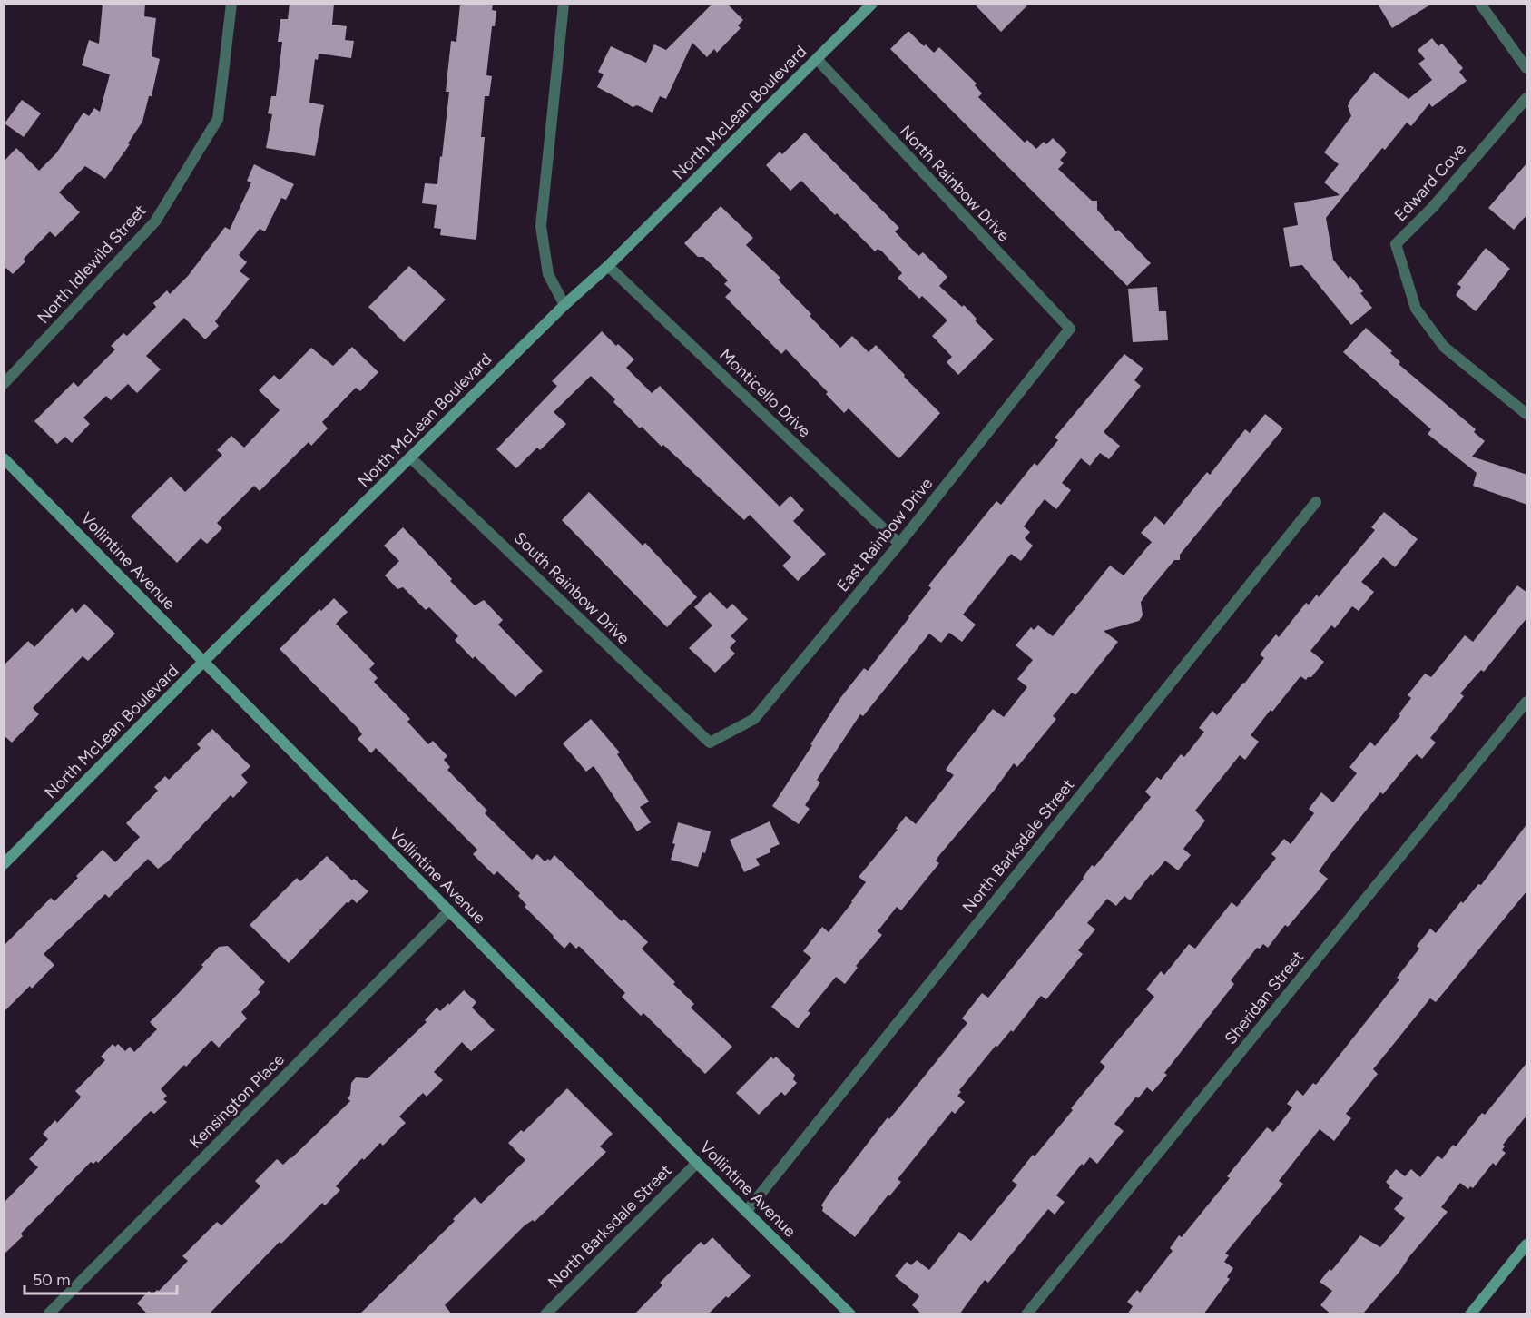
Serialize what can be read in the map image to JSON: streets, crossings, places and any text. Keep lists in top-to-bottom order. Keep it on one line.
{"streets":{"street":["North McLean Boulevard","Edward Cove","North Rainbow Drive","North Idlewild Street","Monticello Drive","East Rainbow Drive","Vollintine Avenue","South Rainbow Drive","North Barksdale Street","Sheridan Street","Kensington Place"]},"crossings":[["North McLean Boulevard","North Rainbow Drive"],["North McLean Boulevard","Monticello Drive"],["North McLean Boulevard","Vollintine Avenue"],["North McLean Boulevard","South Rainbow Drive"],["North Rainbow Drive","East Rainbow Drive"],["Monticello Drive","East Rainbow Drive"],["East Rainbow Drive","South Rainbow Drive"],["Vollintine Avenue","North Barksdale Street"],["Vollintine Avenue","Kensington Place"]],"scale_bar":"50 m"}
